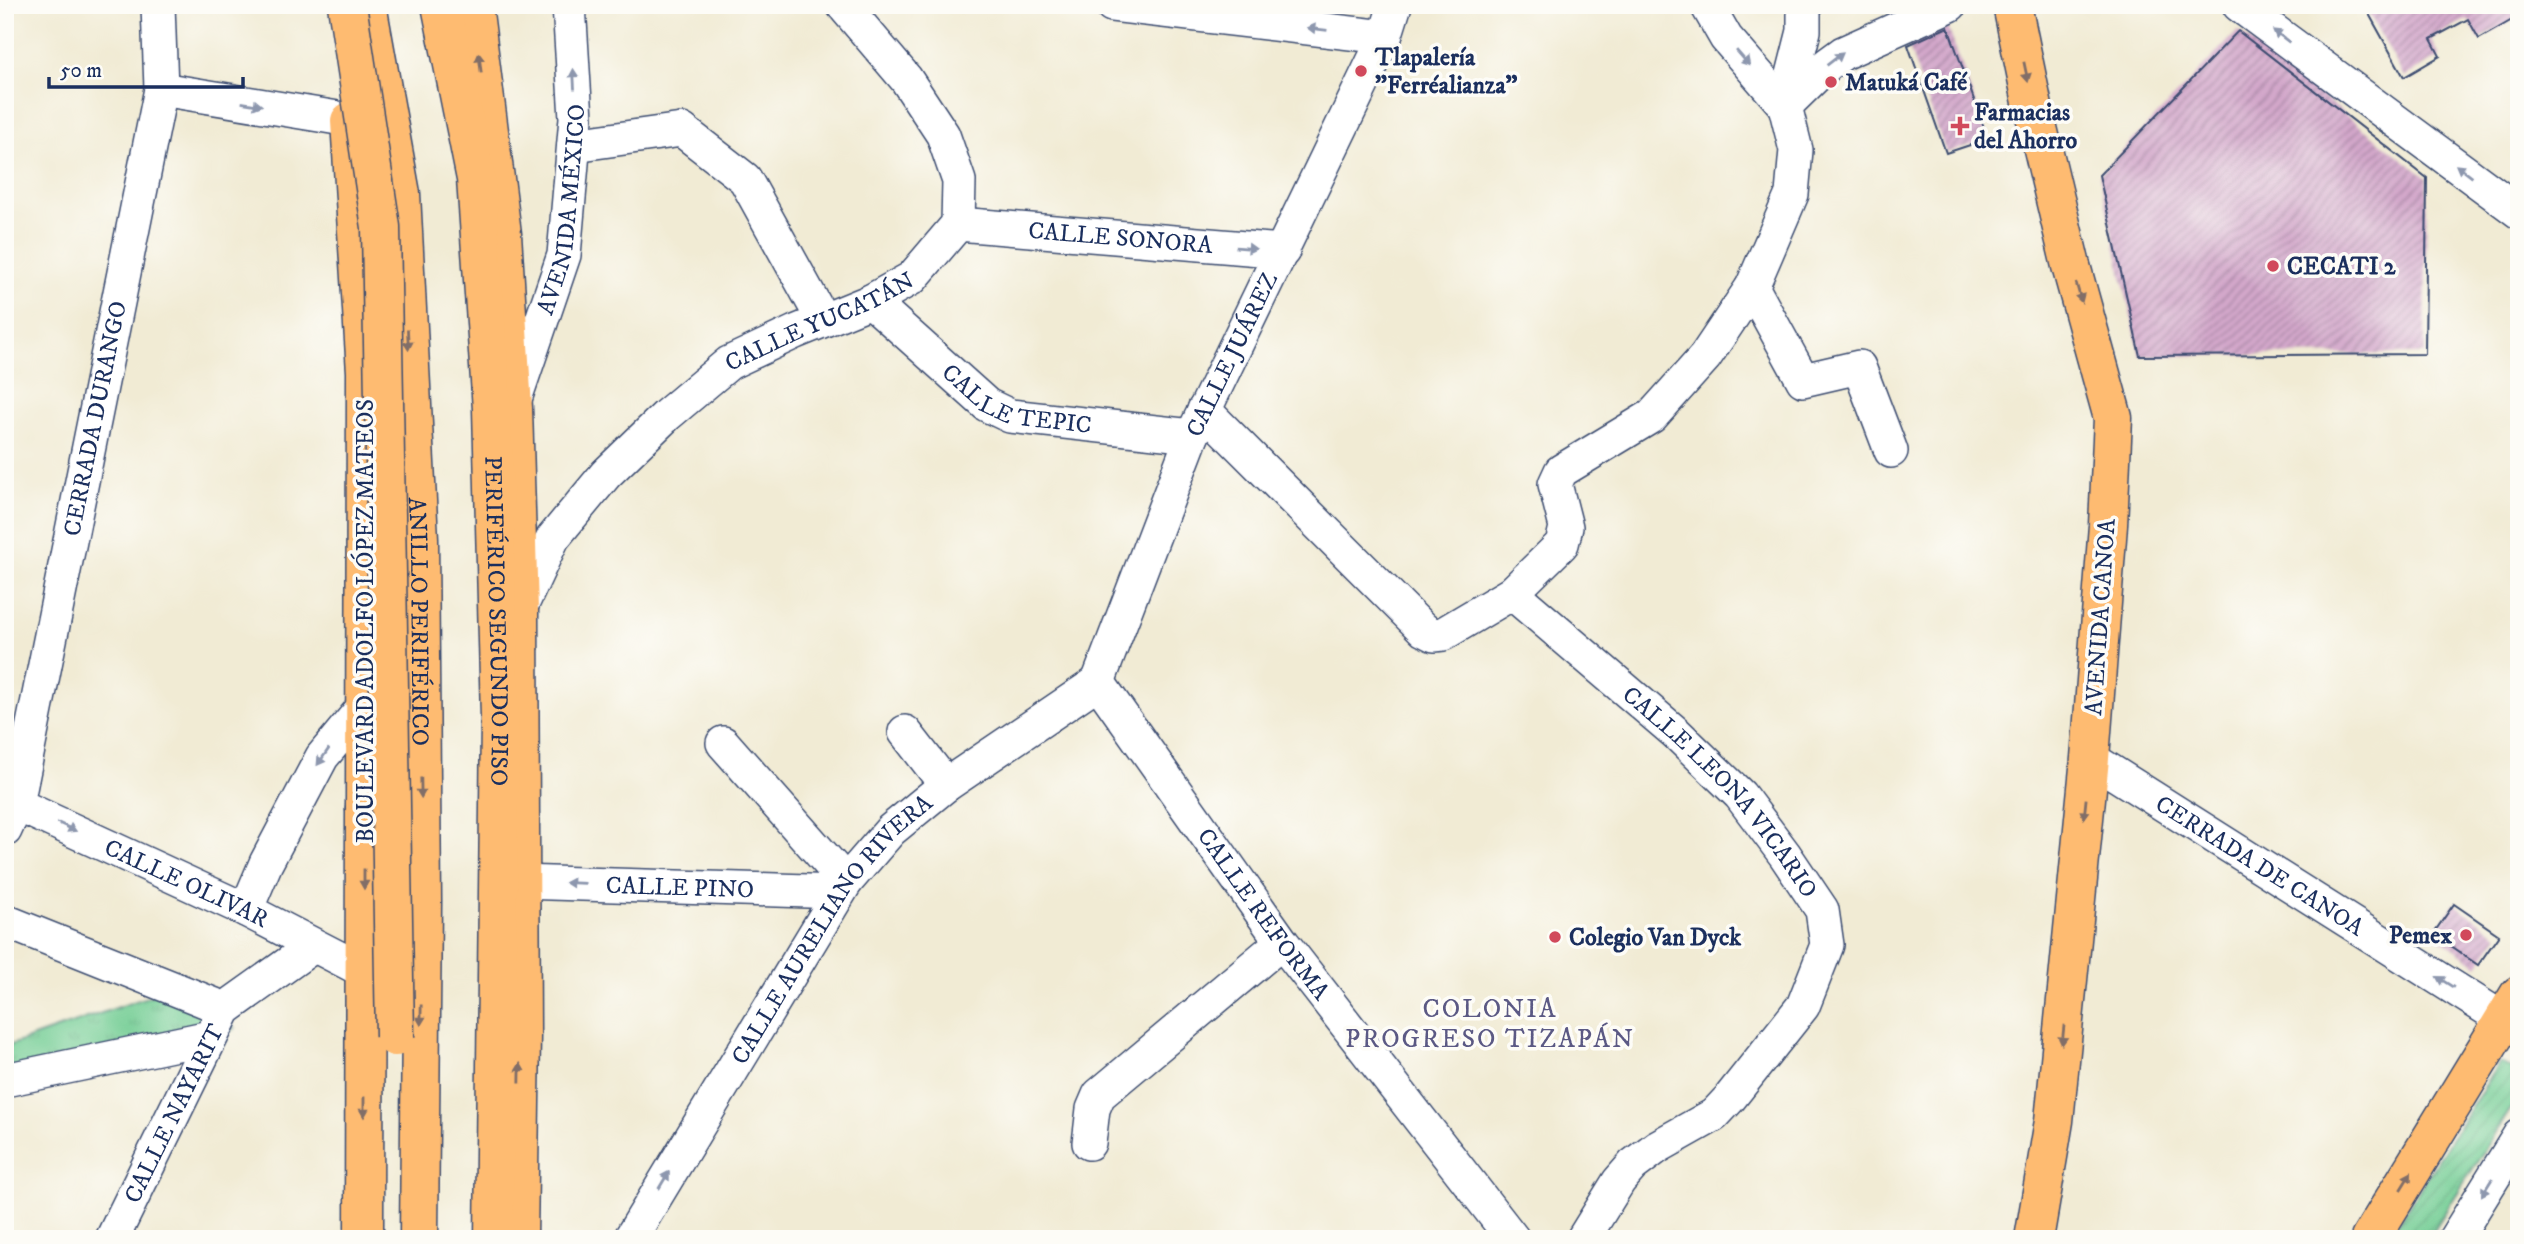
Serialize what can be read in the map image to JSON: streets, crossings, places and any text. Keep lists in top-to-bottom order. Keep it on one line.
{"streets":{"main road":["AVENIDA CANOA","ANILLO PERIFÉRICO","PERIFÉRICO SEGUNDO PISO","BOULEVARD ADOLFO LÓPEZ MATEOS"],"street":["AVENIDA MÉXICO","CALLE SONORA","CALLE YUCATÁN","CALLE JUÁREZ","CALLE TEPIC","CERRADA DURANGO","CALLE LEONA VICARIO","CERRADA DE CANOA","CALLE OLIVAR","CALLE PINO","CALLE REFORMA","CALLE AURELIANO RIVERA","CALLE NAYARIT"]},"crossings":[["CALLE SONORA","CALLE YUCATÁN"],["CALLE SONORA","CALLE JUÁREZ"],["CALLE YUCATÁN","CALLE TEPIC"],["CALLE JUÁREZ","CALLE TEPIC"],["CALLE JUÁREZ","CALLE REFORMA"],["CALLE JUÁREZ","CALLE AURELIANO RIVERA"],["CERRADA DURANGO","CALLE OLIVAR"],["AVENIDA CANOA","CERRADA DE CANOA"],["BOULEVARD ADOLFO LÓPEZ MATEOS","CALLE OLIVAR"],["CALLE OLIVAR","CALLE NAYARIT"],["CALLE PINO","CALLE AURELIANO RIVERA"],["CALLE REFORMA","CALLE AURELIANO RIVERA"]],"one_way":["AVENIDA CANOA","CERRADA DE CANOA","CALLE PINO","CALLE AURELIANO RIVERA"],"districts":["COLONIA PROGRESO TIZAPÁN"],"places":{"other":["Tlapalería \"Ferréalianza\"","Matuká Café","CECATI 2","Pemex","Colegio Van Dyck"],"health":["Farmacias del Ahorro"]},"scale_bar":"50 m"}
